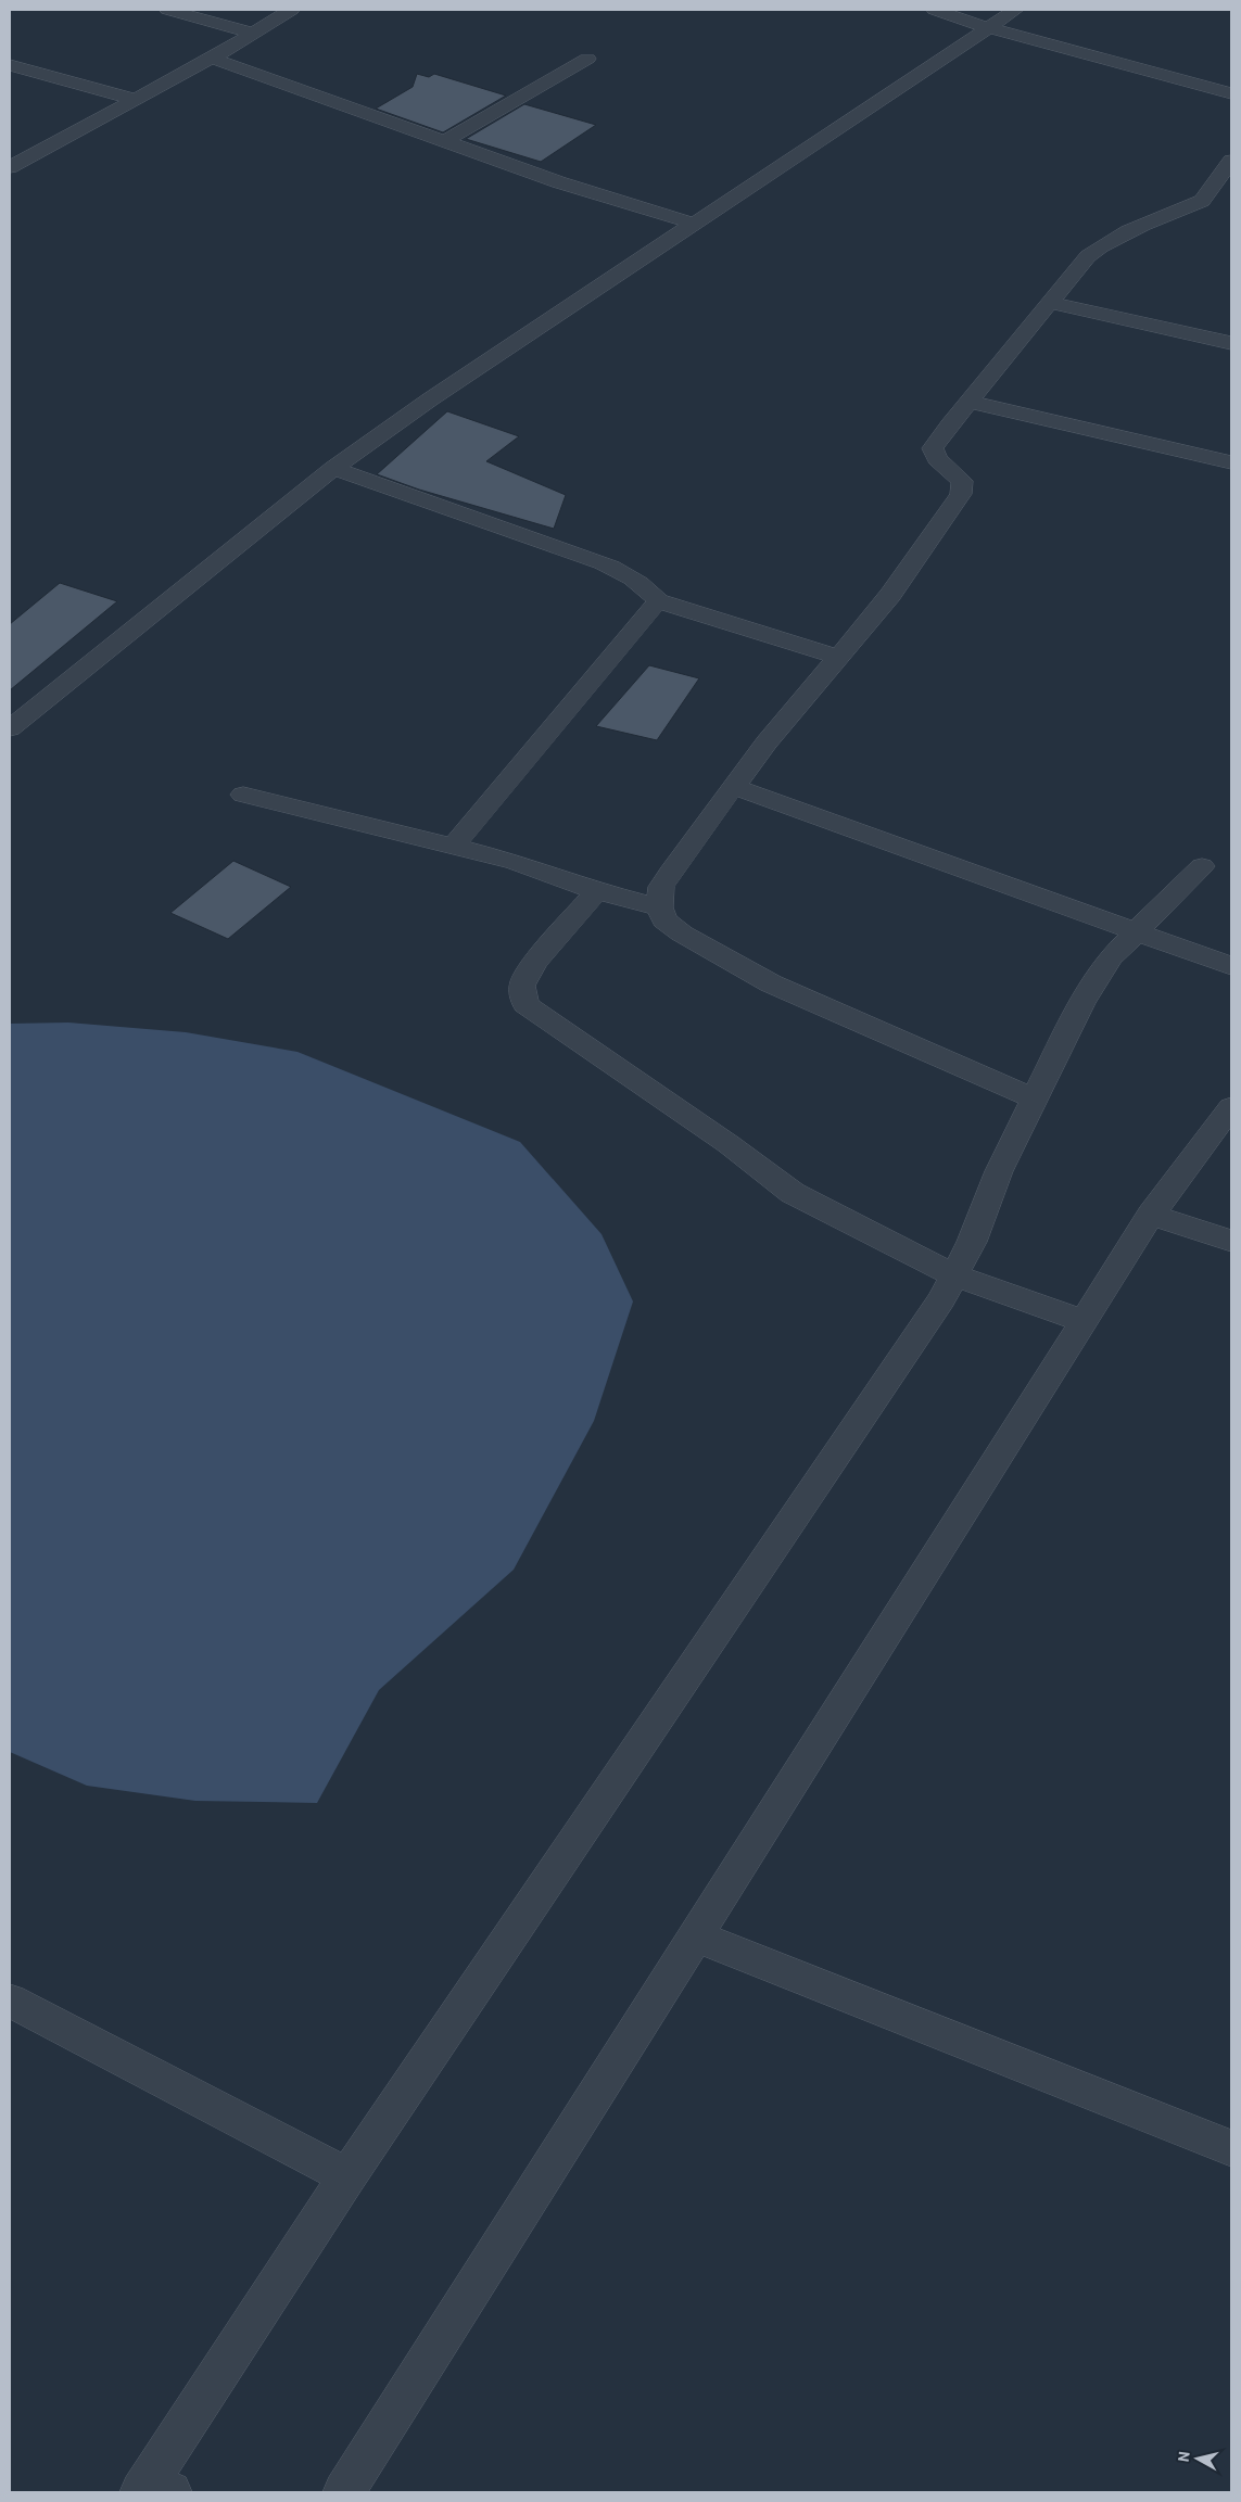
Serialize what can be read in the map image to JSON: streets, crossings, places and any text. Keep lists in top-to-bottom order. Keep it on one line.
{"north":"left"}
